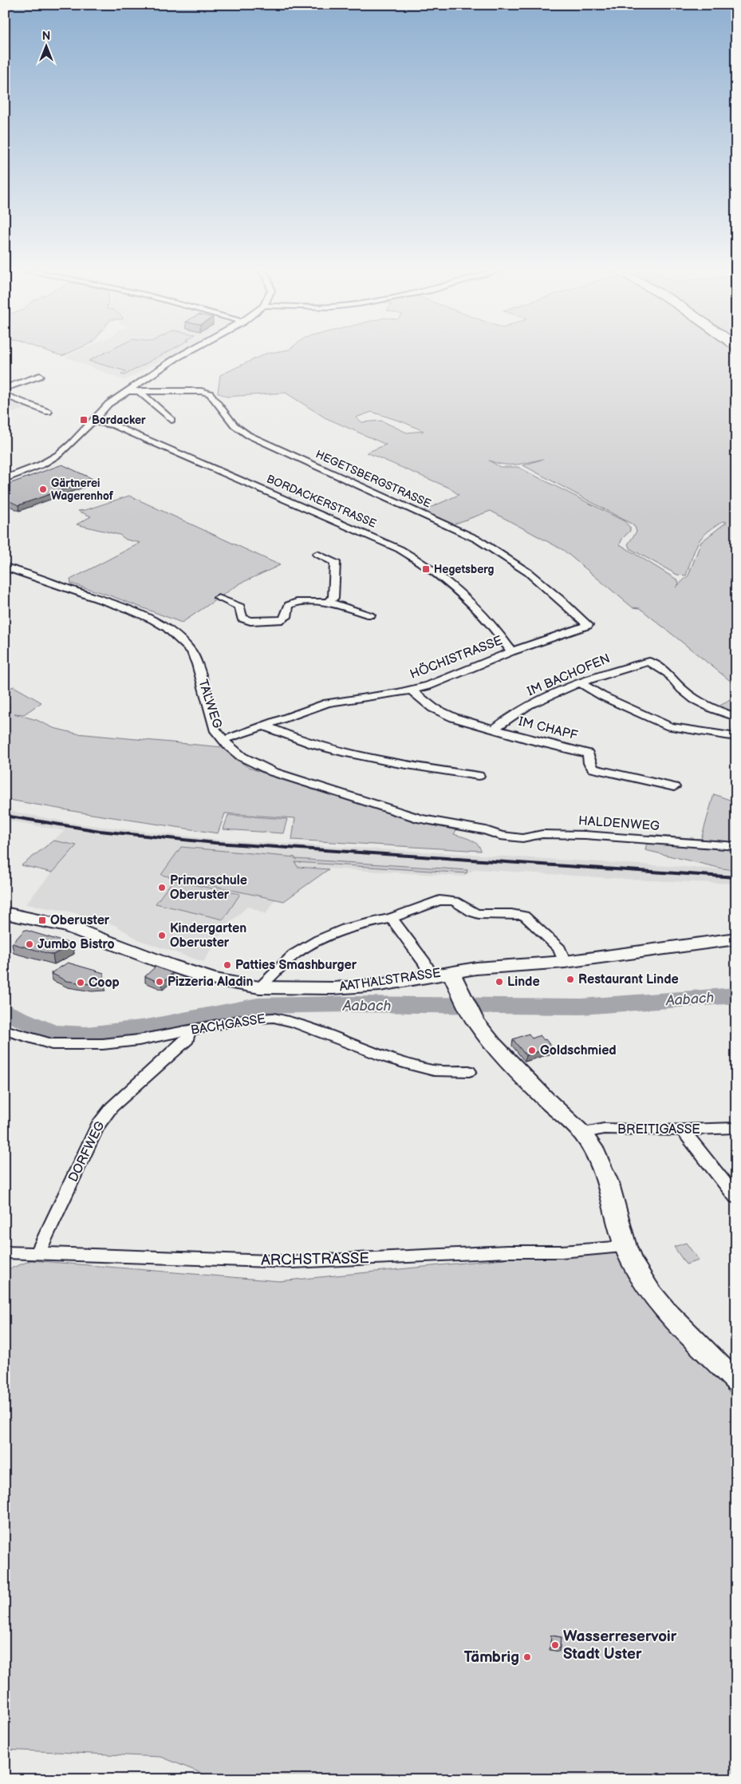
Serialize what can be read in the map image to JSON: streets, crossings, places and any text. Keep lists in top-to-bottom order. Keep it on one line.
{"streets":{"main road":["AATHALSTRASSE"],"street":["HEGETSBERGSTRASSE","BORDACKERSTRASSE","HÖCHISTRASSE","IM BACHOFEN","TALWEG","IM CHAPF","HALDENWEG","BACHGASSE","BREITIGASSE","DORFWEG","ARCHSTRASSE"]},"crossings":[["HEGETSBERGSTRASSE","HÖCHISTRASSE"],["BORDACKERSTRASSE","HÖCHISTRASSE"],["HÖCHISTRASSE","TALWEG"],["HÖCHISTRASSE","IM CHAPF"],["IM BACHOFEN","IM CHAPF"],["TALWEG","HALDENWEG"],["BACHGASSE","DORFWEG"],["DORFWEG","ARCHSTRASSE"]],"water":["Aabach"],"places":{"transit":["Bordacker","Hegetsberg","Oberuster"],"other":["Gärtnerei Wagerenhof","Primarschule Oberuster","Kindergarten Oberuster","Jumbo Bistro","Patties Smashburger","Restaurant Linde","Pizzeria Aladin","Linde","Coop","Goldschmied","Wasserreservoir Stadt Uster","Tämbrig"]},"north":"top"}
